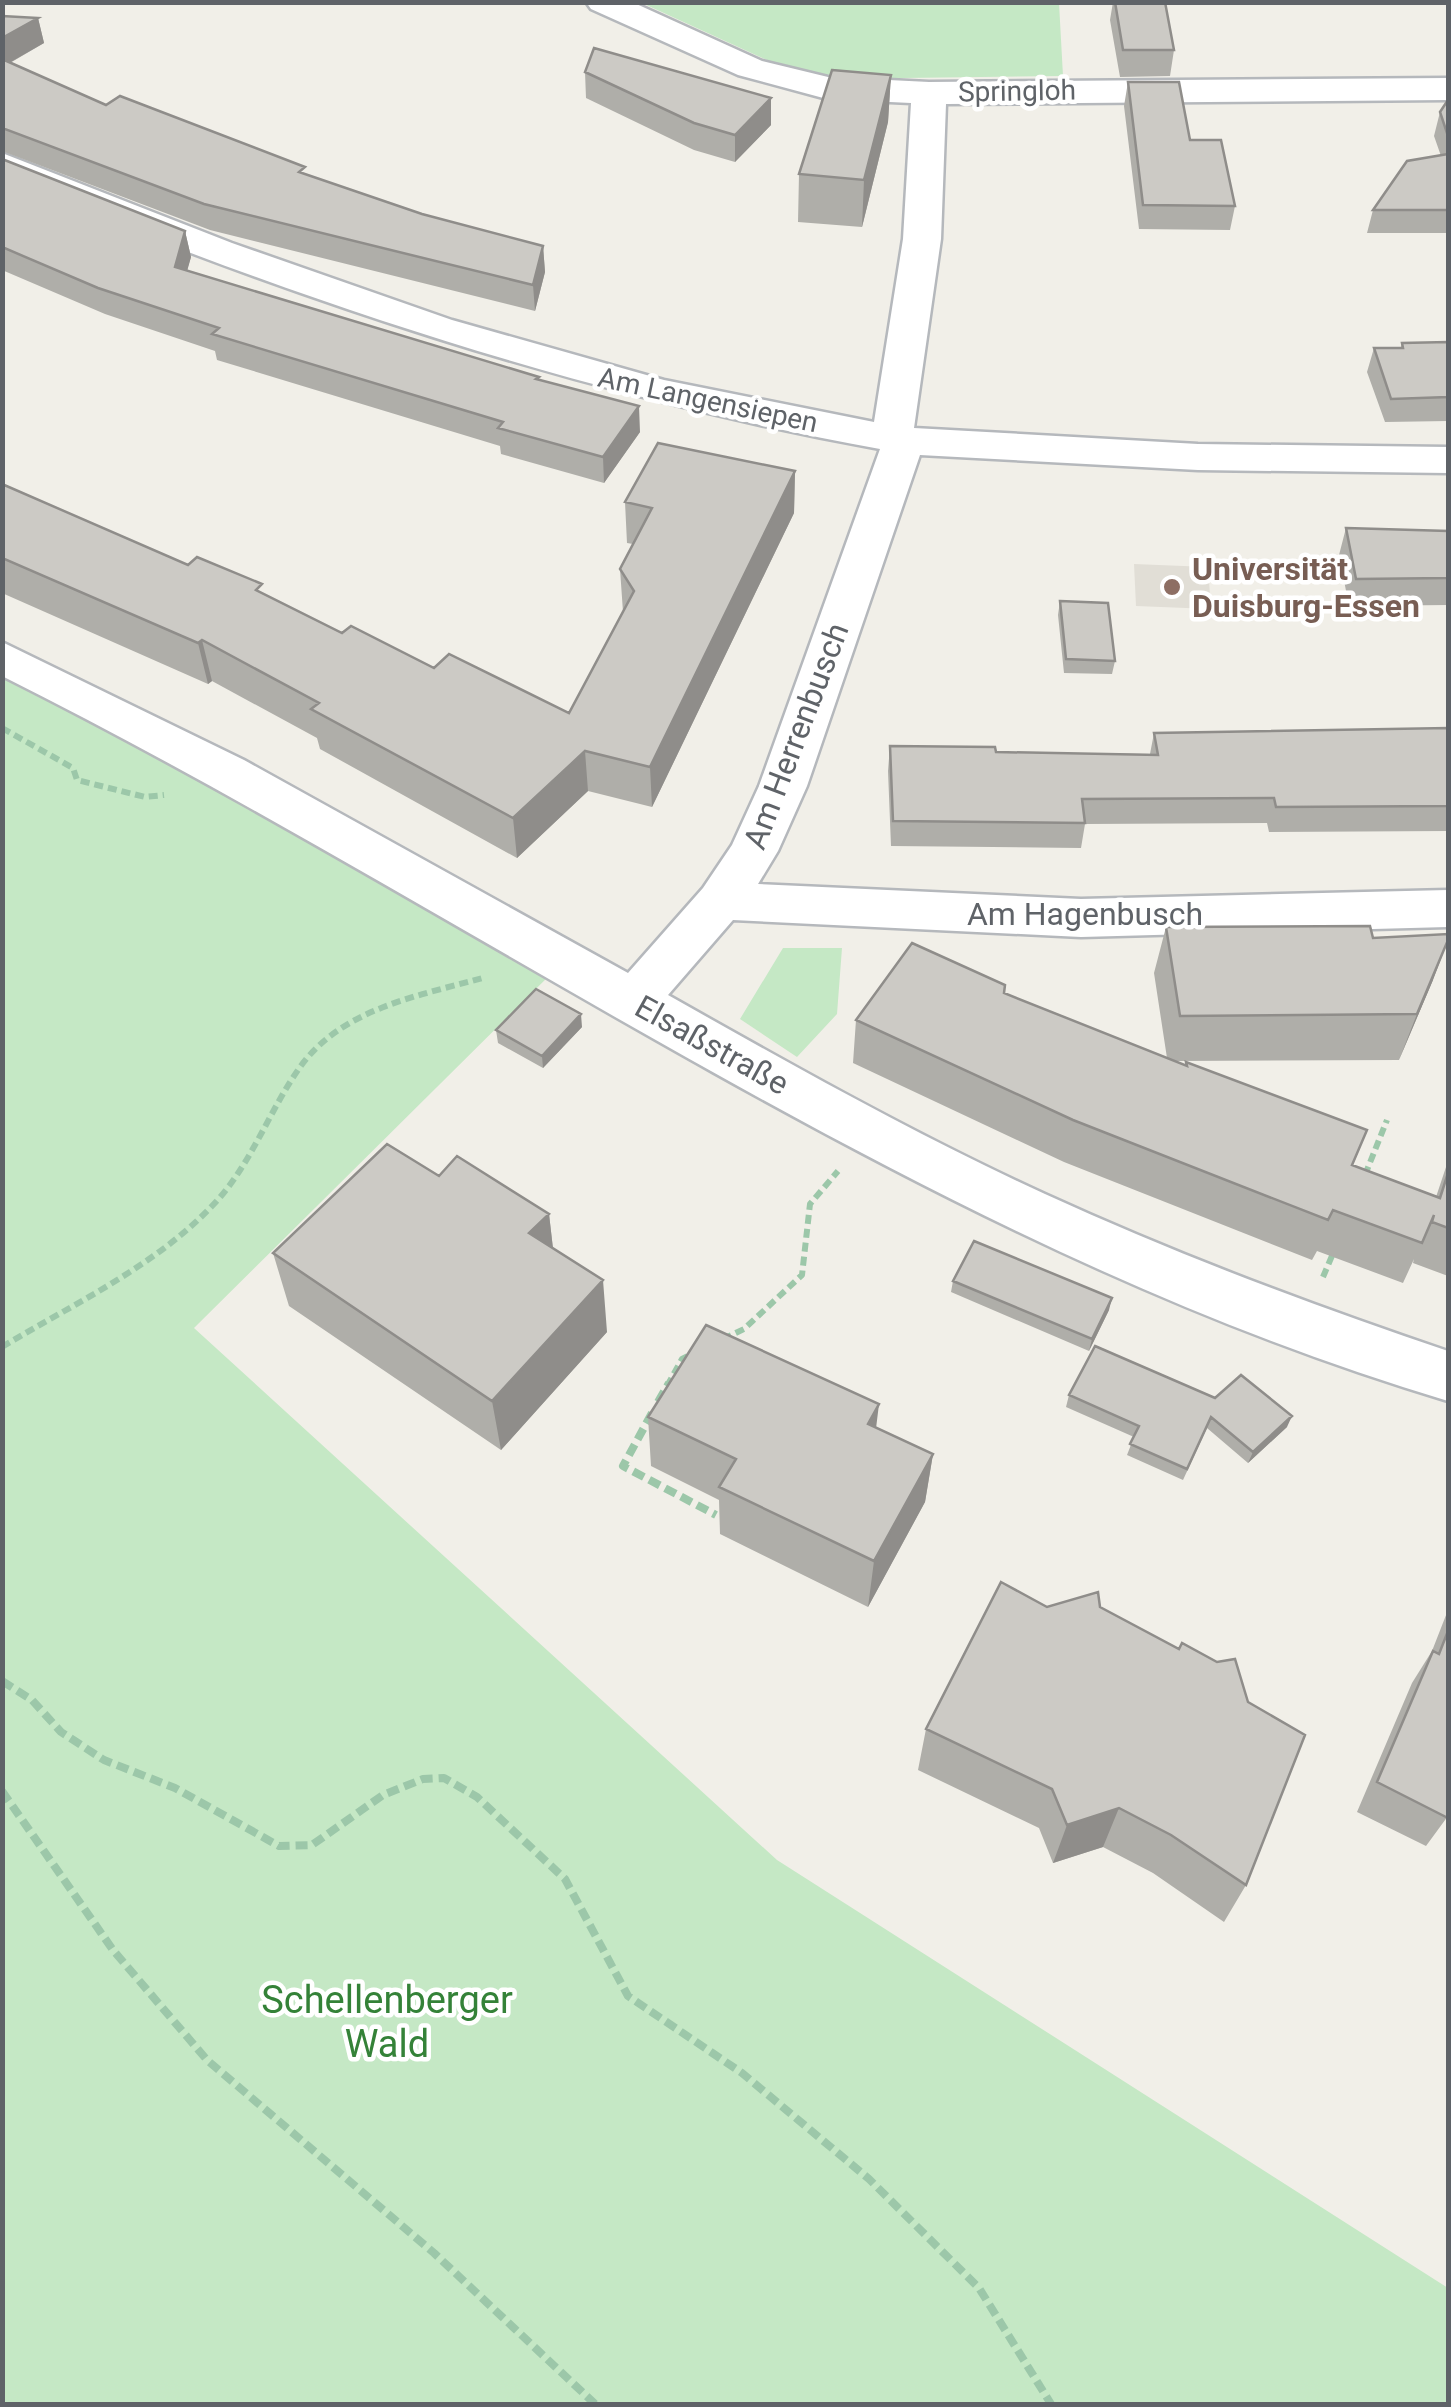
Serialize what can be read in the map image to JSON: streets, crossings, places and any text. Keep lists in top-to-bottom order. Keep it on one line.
{"streets":{"street":["Springloh","Am Langensiepen","Am Herrenbusch","Am Hagenbusch","Elsaßstraße"]},"crossings":[["Springloh","Am Herrenbusch"],["Am Langensiepen","Am Herrenbusch"],["Am Herrenbusch","Am Hagenbusch"],["Am Herrenbusch","Elsaßstraße"]],"parks":["Schellenberger Wald"],"places":["Universität Duisburg-Essen"]}
